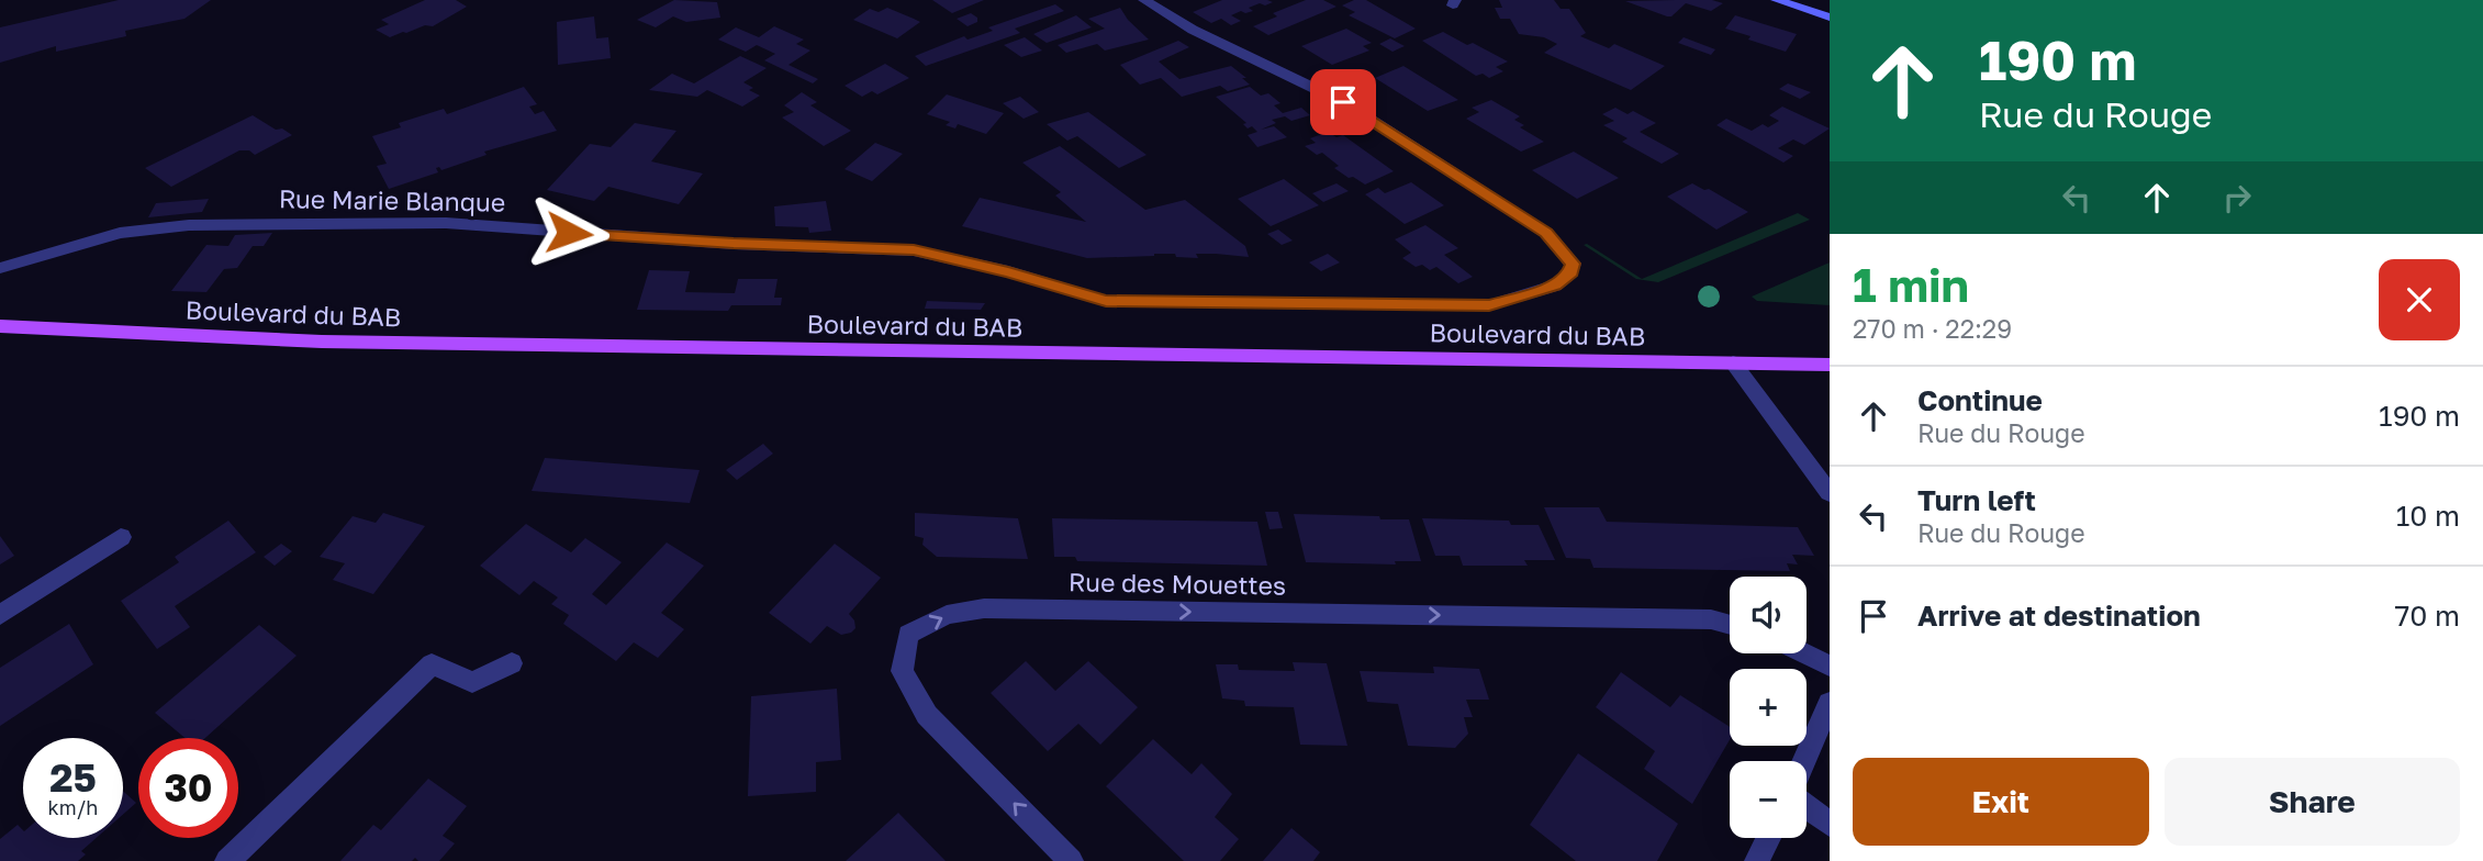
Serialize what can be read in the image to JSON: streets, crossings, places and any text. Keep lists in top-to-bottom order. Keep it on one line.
{"streets":{"main road":["Boulevard du BAB"],"street":["Rue Marie Blanque","Rue des Mouettes"]},"page":{"turn":["190 m","Rue du Rouge"],"heading":["1 min","270 m · 22:29"],"list":[{"name":"Continue","note":"Rue du Rouge","value":"190 m"},{"name":"Turn left","note":"Rue du Rouge","value":"10 m"},{"name":"Arrive at destination","value":"70 m"}],"map_buttons":["+","−"],"speed":"25 km/h","limit":"30","buttons":["Exit","Share"]}}
